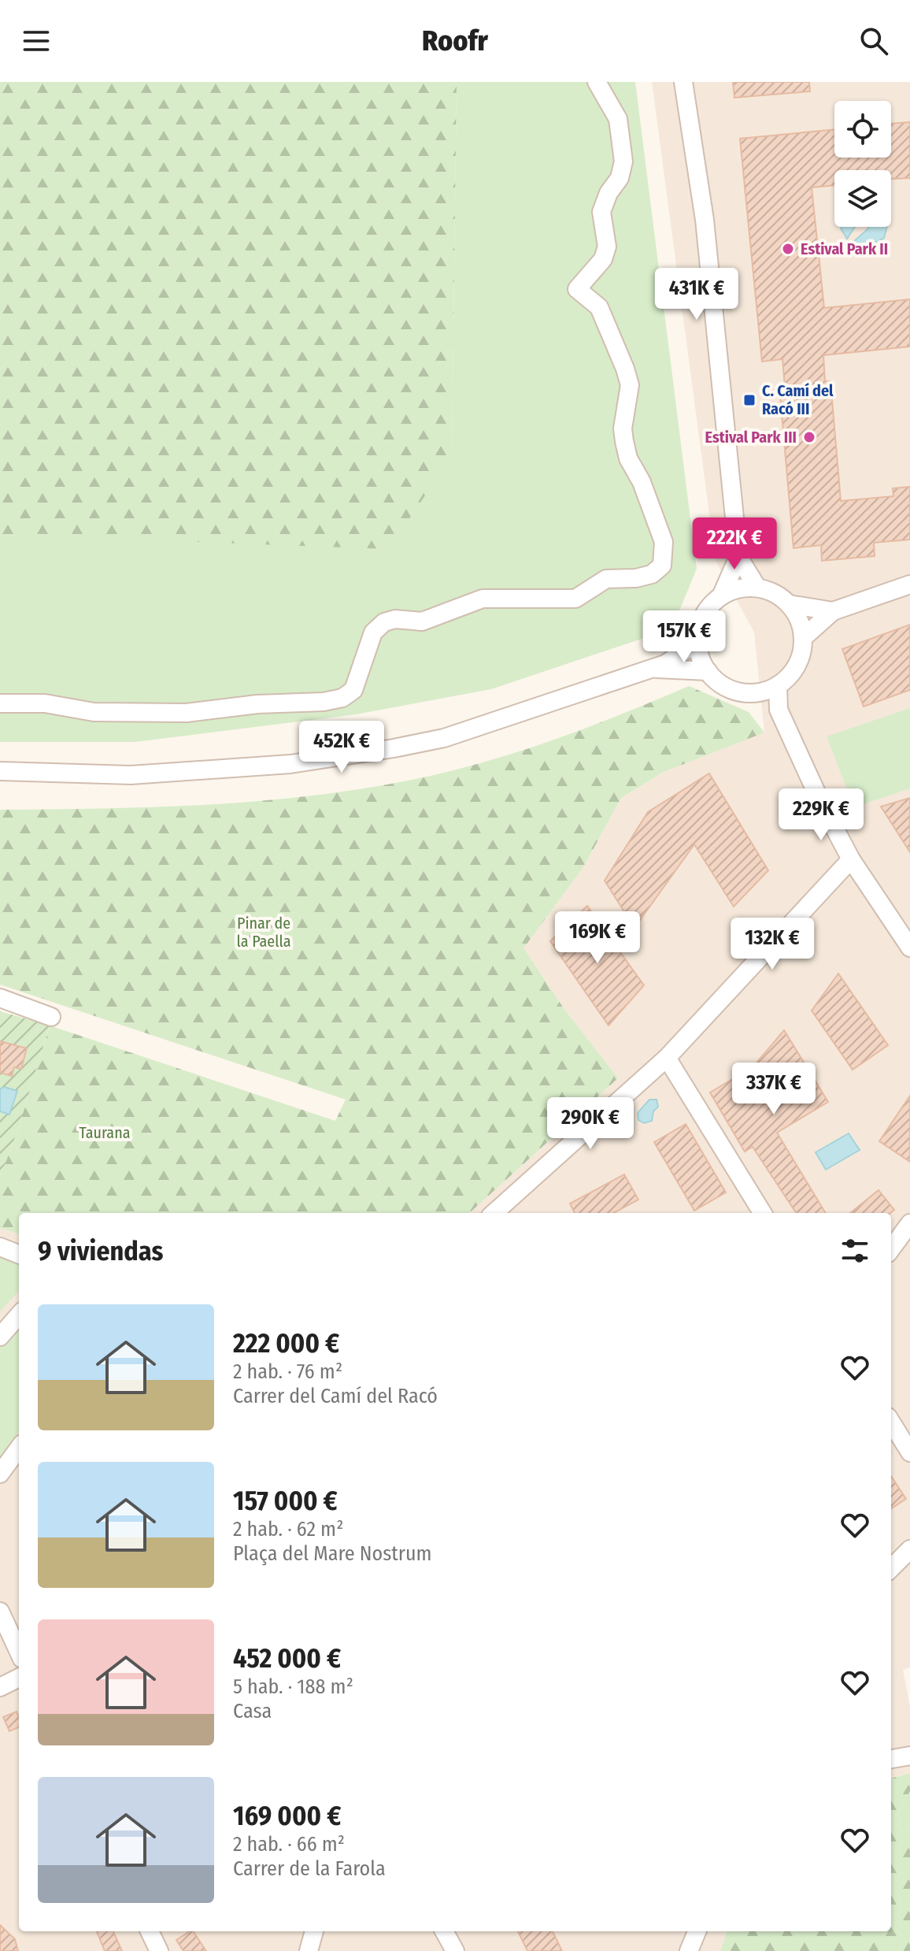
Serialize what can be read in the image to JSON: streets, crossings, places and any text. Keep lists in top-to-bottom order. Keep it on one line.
{"parks":["Pinar de la Paella","Taurana"],"places":{"other":["Estival Park II","Estival Park III"],"transit":["C. Camí del Racó III"]},"page":{"header":"Roofr","price":["431K €","222K €","157K €","452K €","229K €","169K €","132K €","337K €","290K €"],"heading":"9 viviendas","list":[{"name":"222 000 €","note":"2 hab. · 76 m² · Carrer del Camí del Racó"},{"name":"157 000 €","note":"2 hab. · 62 m² · Plaça del Mare Nostrum"},{"name":"452 000 €","note":"5 hab. · 188 m² · Casa"},{"name":"169 000 €","note":"2 hab. · 66 m² · Carrer de la Farola"}]}}
